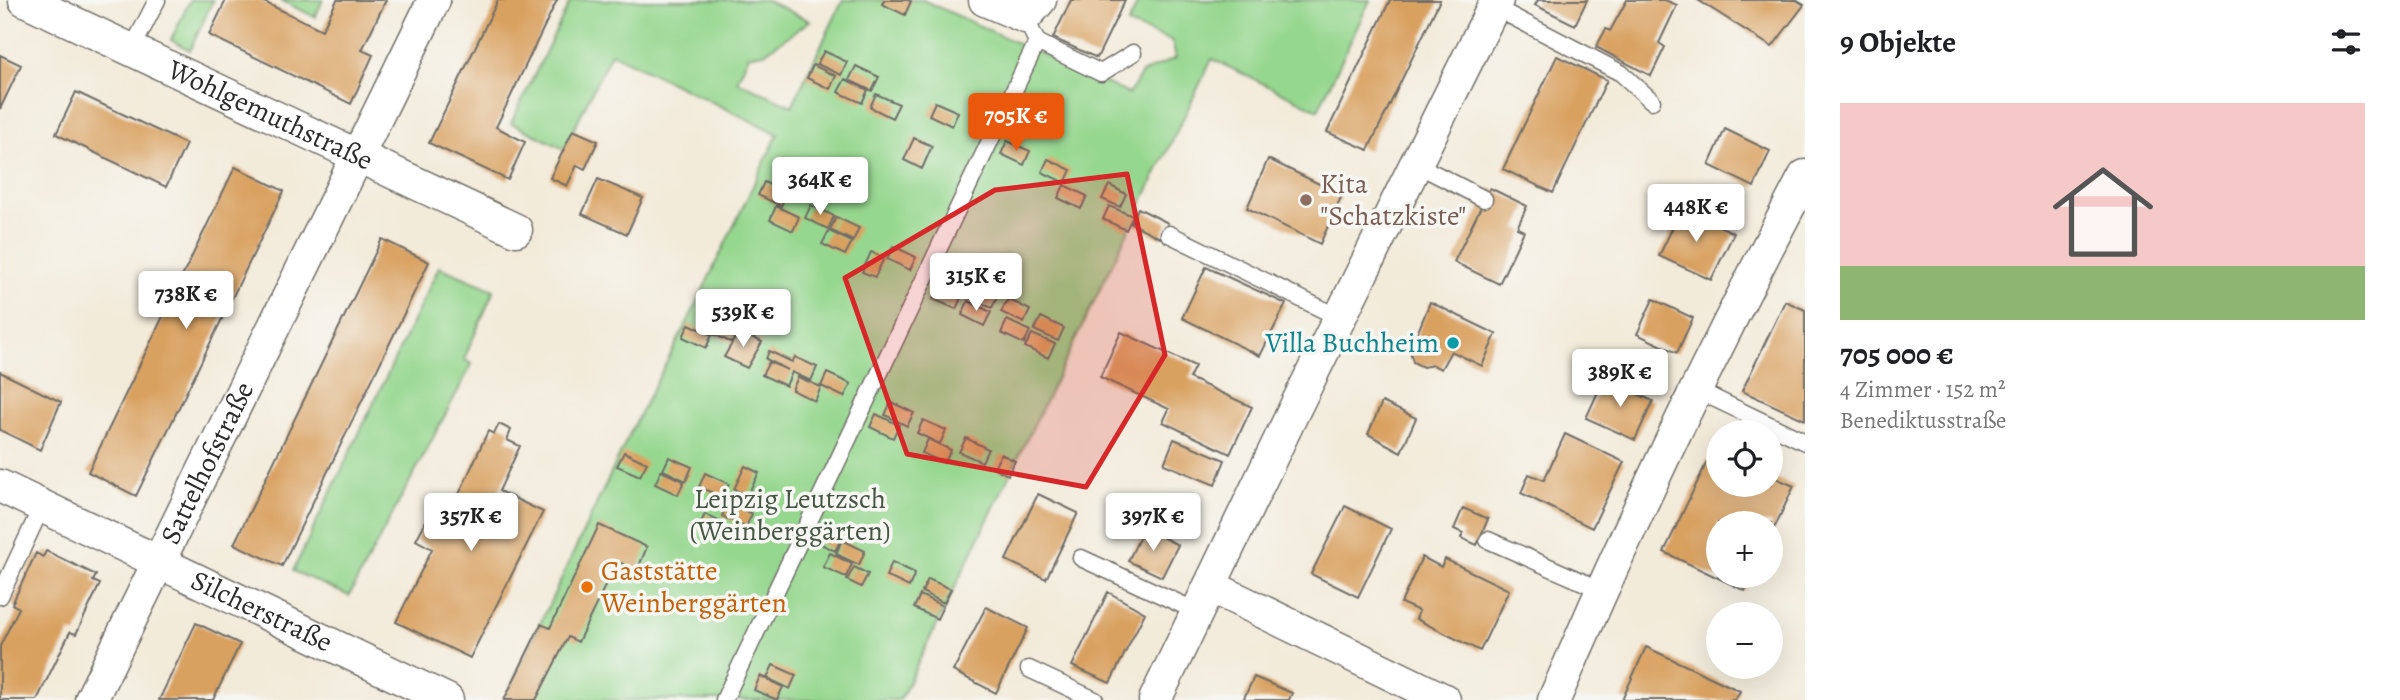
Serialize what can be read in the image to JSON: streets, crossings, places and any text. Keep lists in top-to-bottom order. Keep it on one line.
{"streets":{"street":["Wohlgemuthstraße","Sattelhofstraße","Silcherstraße"]},"crossings":[["Wohlgemuthstraße","Sattelhofstraße"],["Sattelhofstraße","Silcherstraße"]],"parks":["Leipzig Leutzsch (Weinberggärten)"],"places":["Kita \"Schatzkiste\"","Villa Buchheim","Gaststätte Weinberggärten"],"page":{"heading":"9 Objekte","list":[{"name":"705 000 €","note":"4 Zimmer · 152 m² · Benediktusstraße"}],"price":["705K €","364K €","448K €","315K €","738K €","539K €","389K €","357K €","397K €"],"map_buttons":["+","−"]}}
